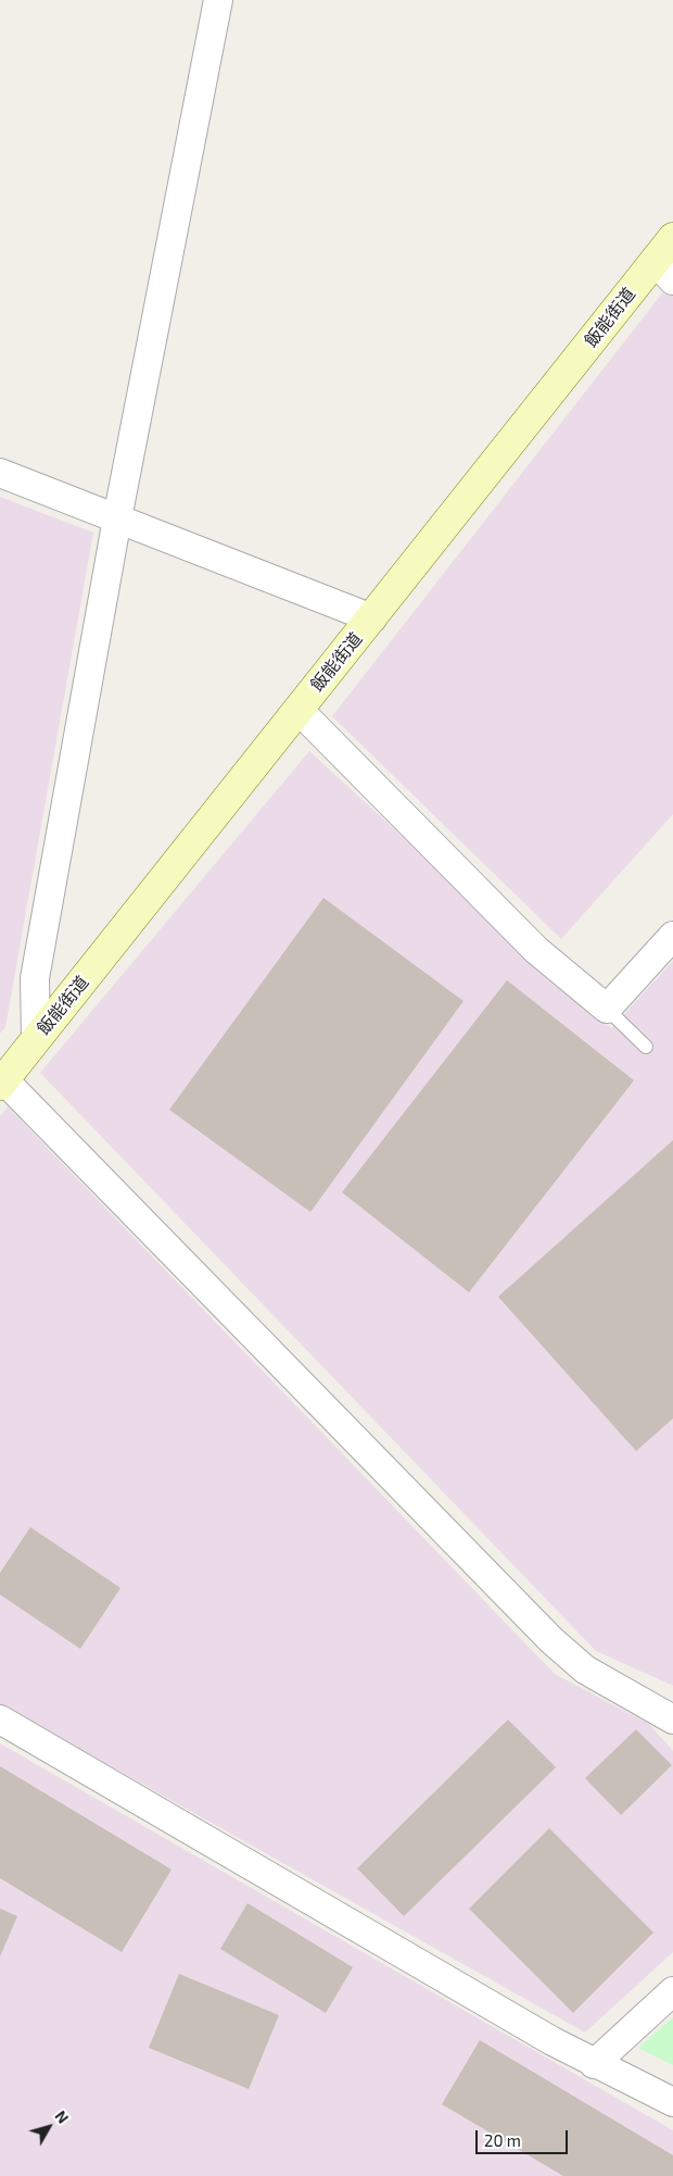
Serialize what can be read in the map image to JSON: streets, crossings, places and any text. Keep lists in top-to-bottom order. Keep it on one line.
{"streets":{"street":["飯能街道"]},"scale_bar":"20 m","north":"top right"}
